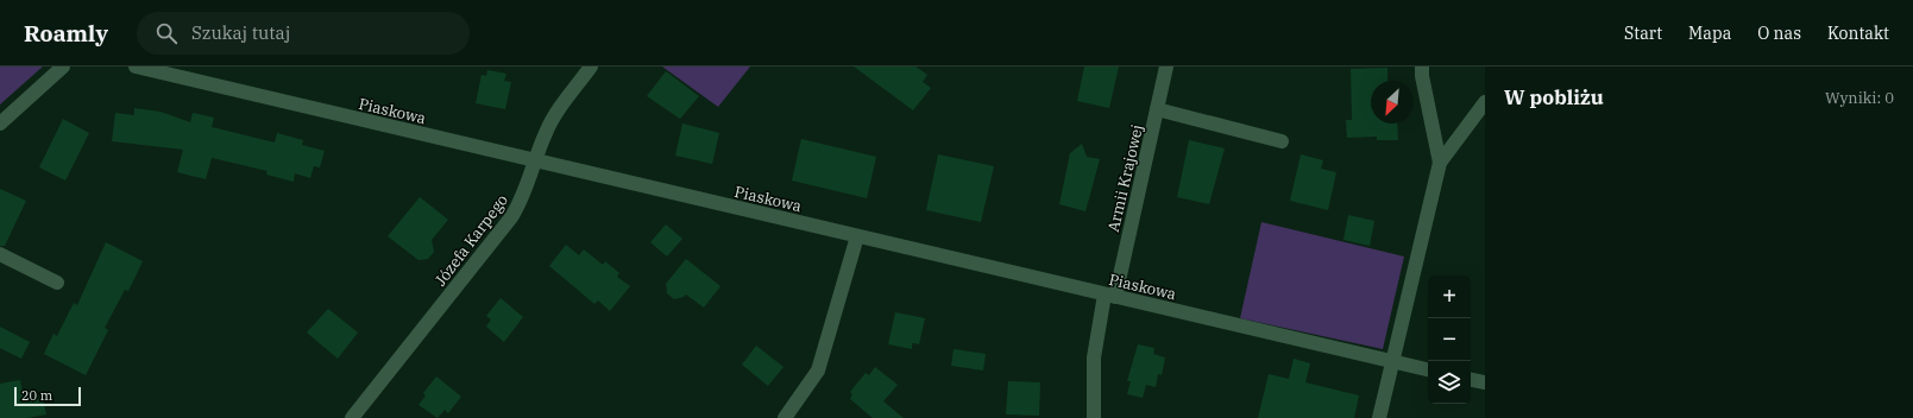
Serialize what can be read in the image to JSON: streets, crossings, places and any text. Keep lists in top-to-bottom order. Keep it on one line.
{"streets":{"street":["Piaskowa","Armii Krajowej","Józefa Karpego"]},"crossings":[["Piaskowa","Armii Krajowej"],["Piaskowa","Józefa Karpego"]],"scale_bar":"20 m","north":"bottom left","page":{"header":"Roamly","search":"Szukaj tutaj","nav":["Start","Mapa","O nas","Kontakt"],"heading":["W pobliżu","Wyniki: 0"],"map_buttons":["+","−"],"scale":"20 m"}}
